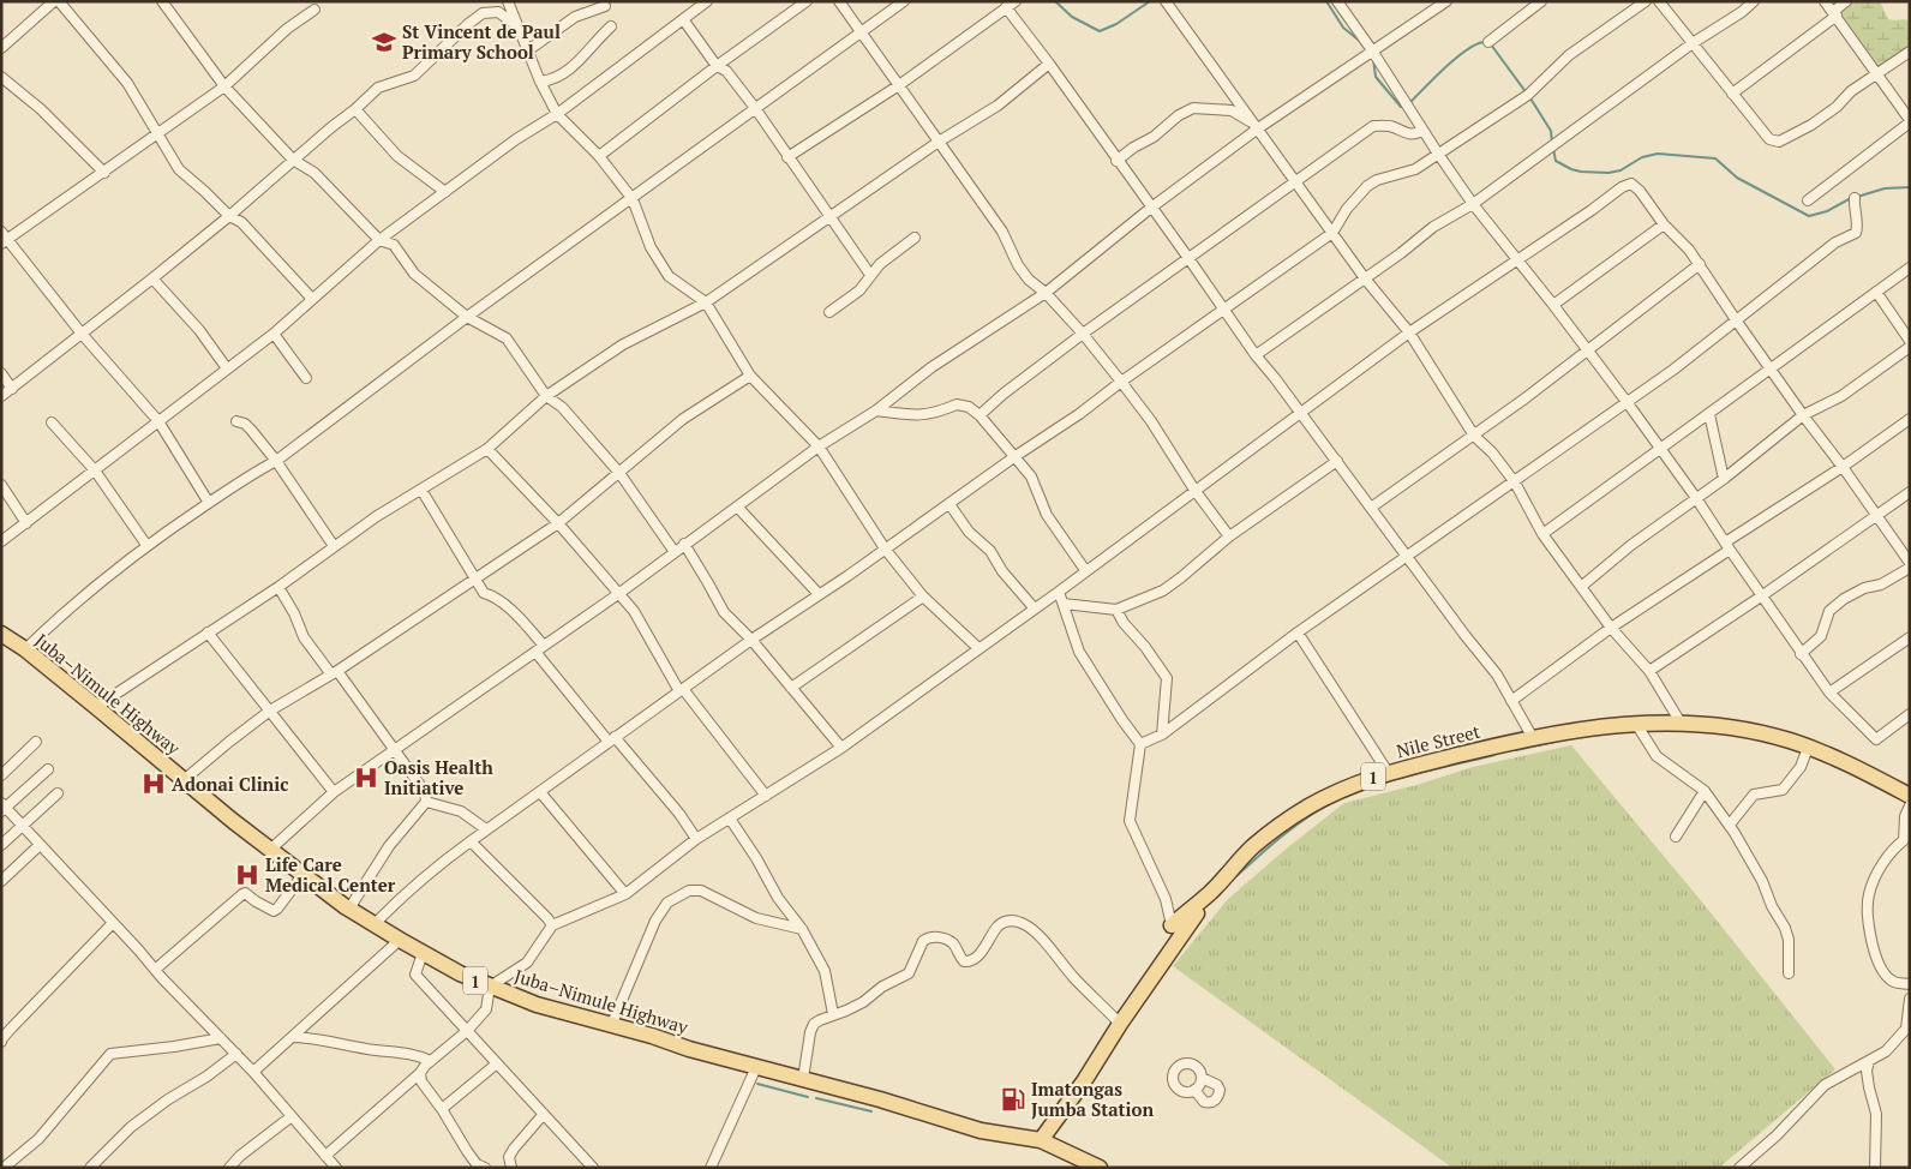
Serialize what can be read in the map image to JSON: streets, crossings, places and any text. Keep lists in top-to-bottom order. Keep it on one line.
{"streets":{"main road":["Juba–Nimule Highway","Nile Street","1"]},"places":{"school or university":["St Vincent de Paul Primary School"],"hospital":["Oasis Health Initiative","Adonai Clinic","Life Care Medical Center"],"fuel station":["Imatongas Jumba Station"]}}
